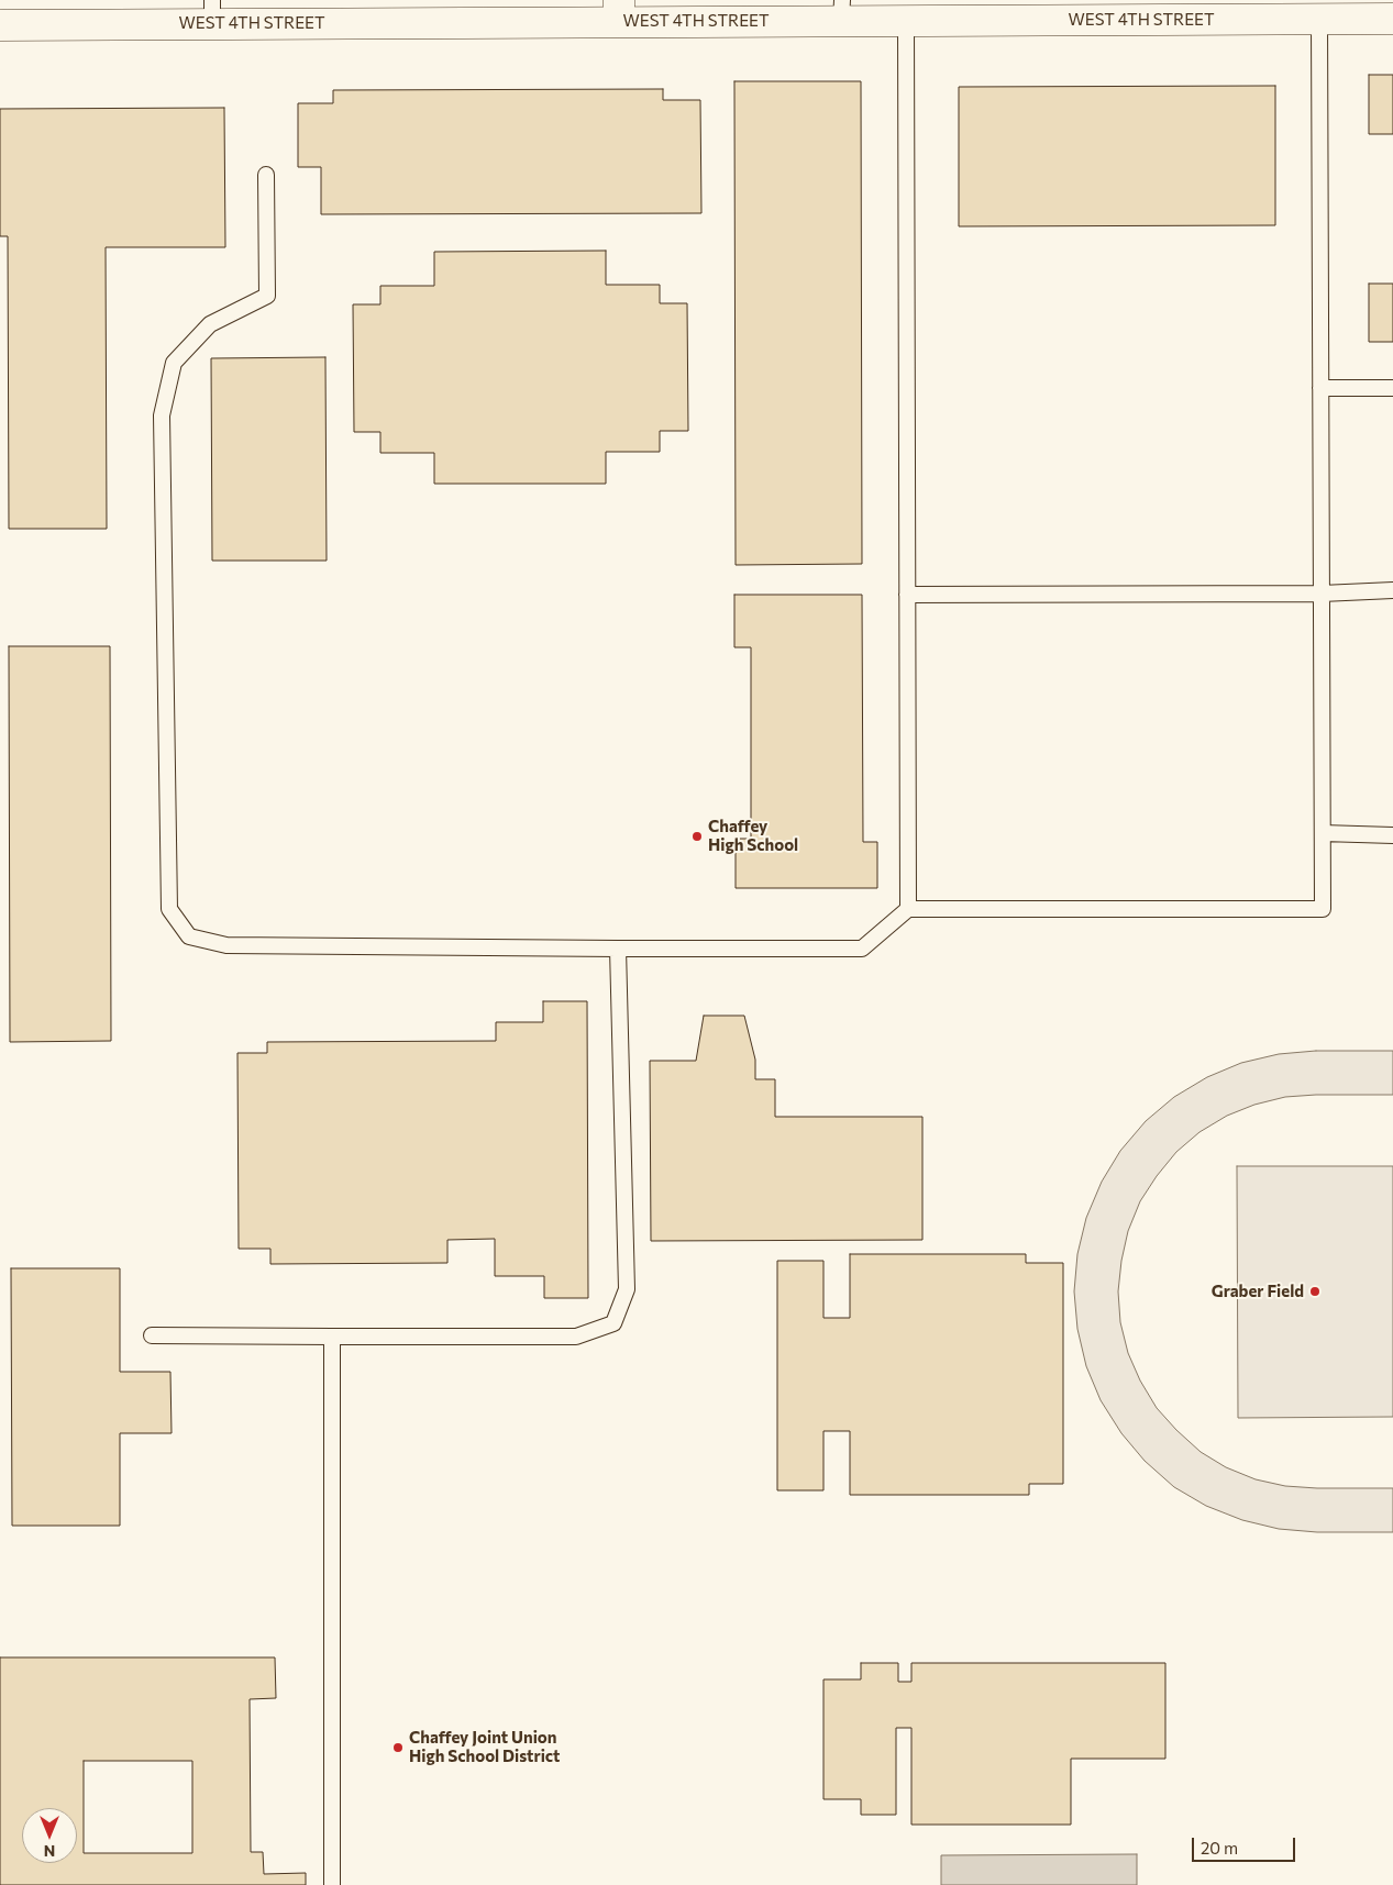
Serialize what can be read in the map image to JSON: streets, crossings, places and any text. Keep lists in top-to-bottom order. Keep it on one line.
{"streets":{"main road":["WEST 4TH STREET"]},"places":["Chaffey High School","Graber Field","Chaffey Joint Union High School District"],"scale_bar":"20 m","north":"bottom"}
